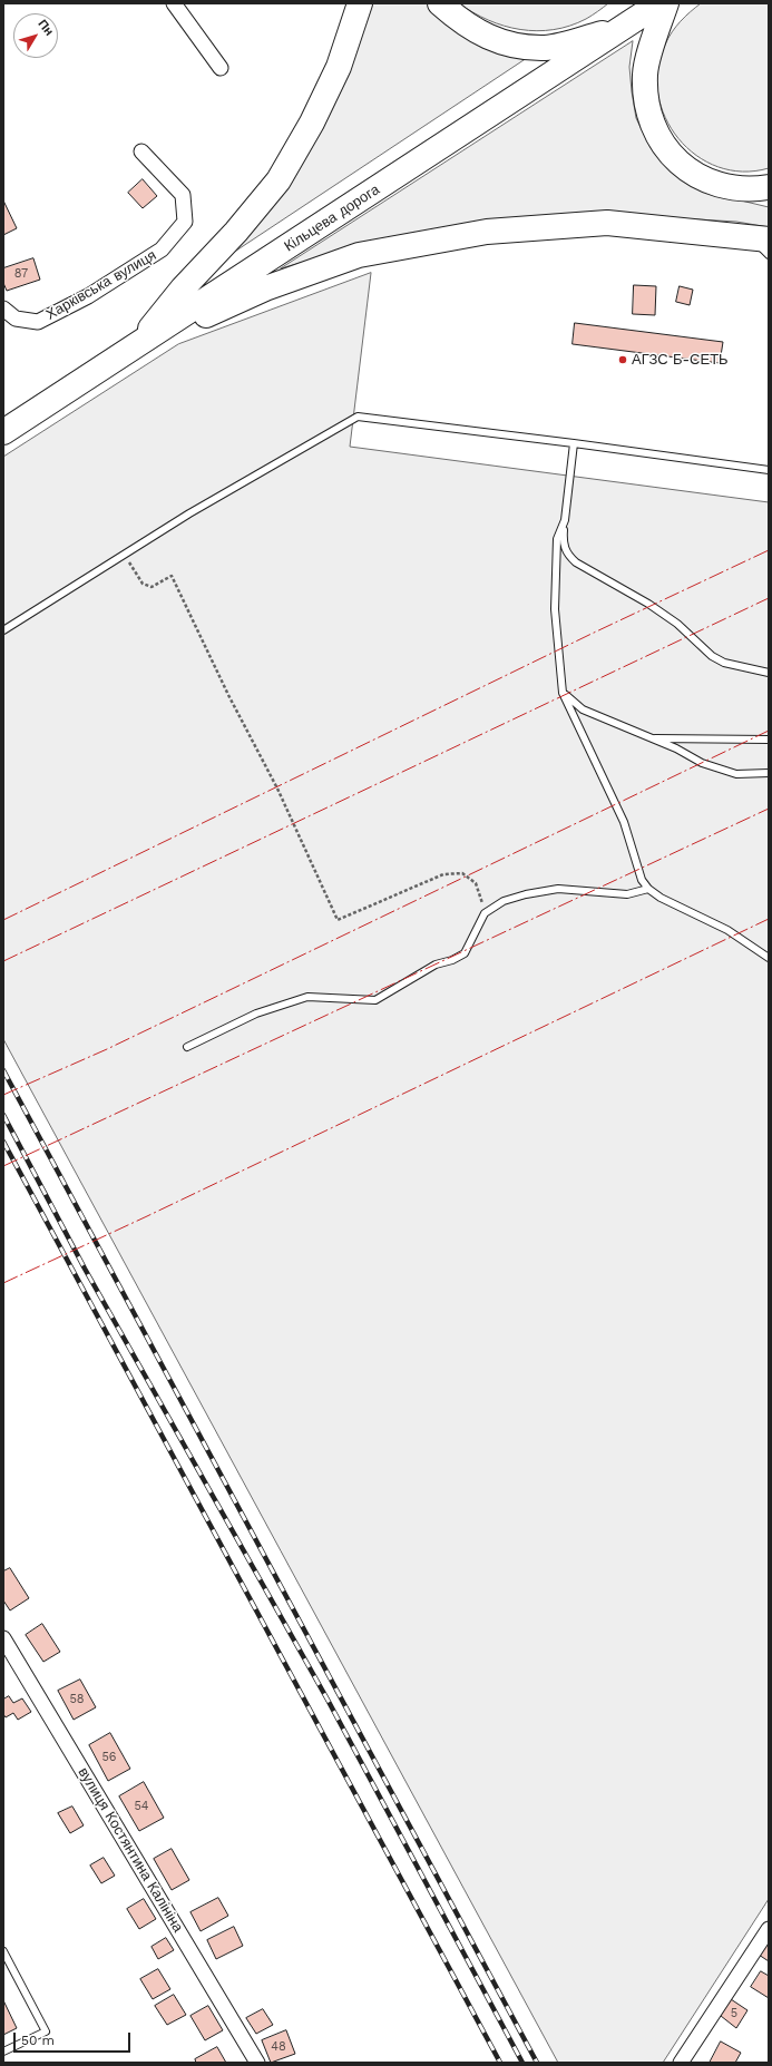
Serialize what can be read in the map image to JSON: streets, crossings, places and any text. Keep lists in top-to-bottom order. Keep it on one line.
{"streets":{"highway":["Кільцева дорога"],"street":["Харківська вулиця","вулиця Костянтина Калініна"]},"places":["АГЗС Б-СЕТЬ"],"house_numbers":["87","58","56","54","5","48"],"scale_bar":"50 m","north":"top right"}
